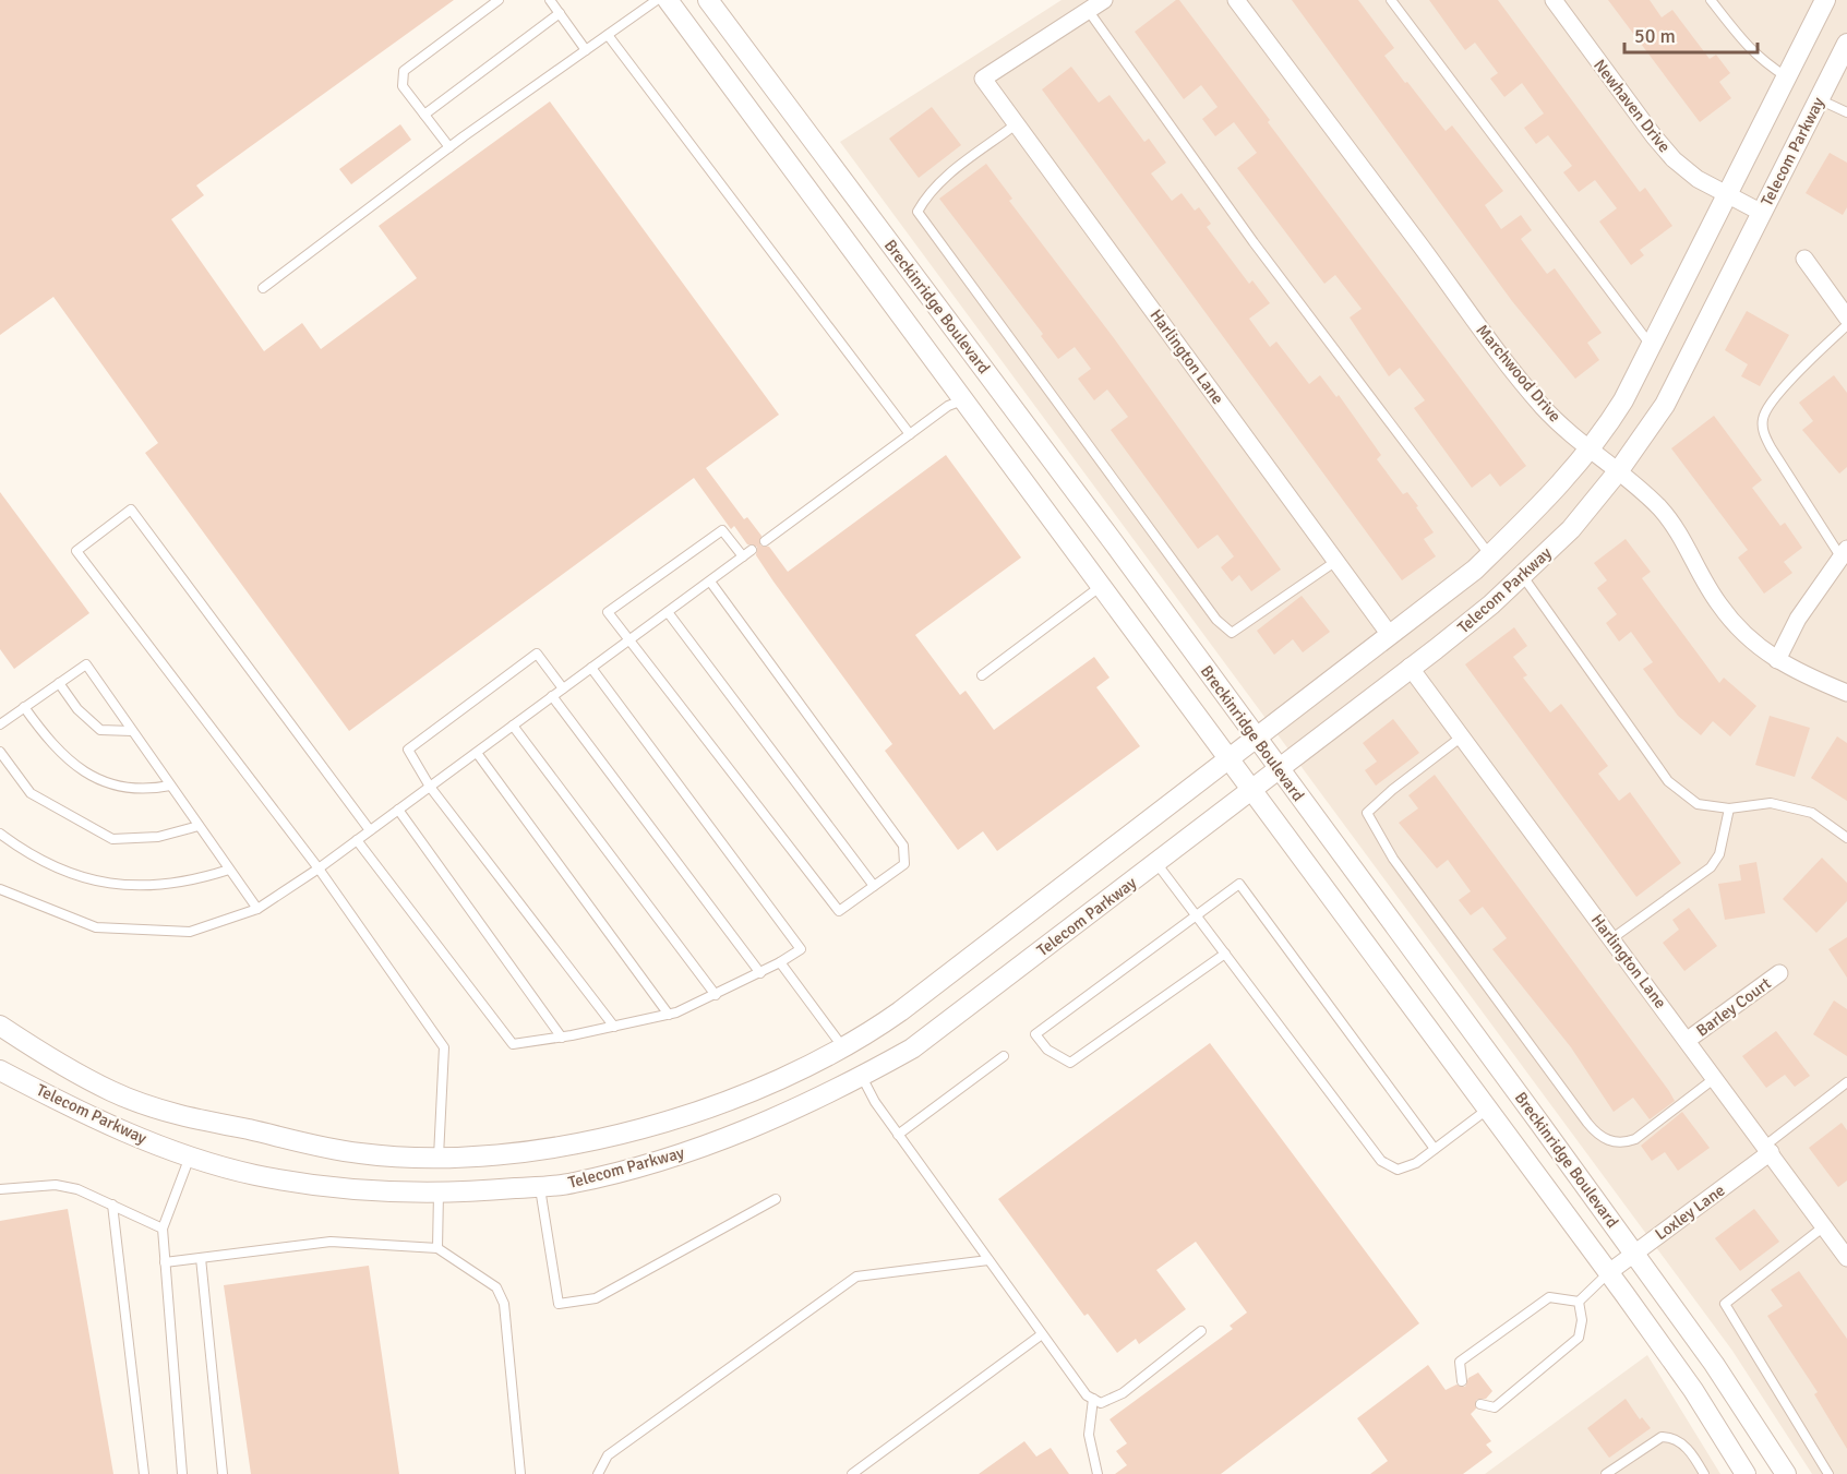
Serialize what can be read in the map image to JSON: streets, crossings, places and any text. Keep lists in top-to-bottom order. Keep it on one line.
{"streets":{"street":["Newhaven Drive","Telecom Parkway","Breckinridge Boulevard","Harlington Lane","Marchwood Drive","Barley Court","Loxley Lane"]},"crossings":[["Newhaven Drive","Telecom Parkway"],["Telecom Parkway","Breckinridge Boulevard"],["Telecom Parkway","Harlington Lane"],["Telecom Parkway","Marchwood Drive"],["Breckinridge Boulevard","Loxley Lane"],["Harlington Lane","Barley Court"],["Harlington Lane","Loxley Lane"]],"scale_bar":"50 m"}
